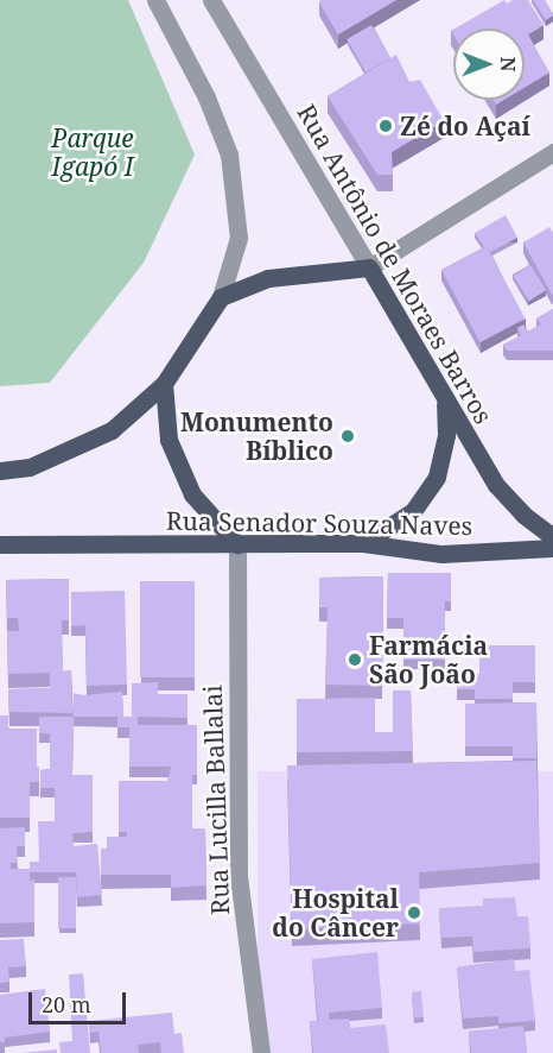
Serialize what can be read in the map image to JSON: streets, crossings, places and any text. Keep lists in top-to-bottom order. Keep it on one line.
{"streets":{"main road":["Rua Antônio de Moraes Barros","Rua Senador Souza Naves"],"street":["Rua Lucilla Ballalai"]},"crossings":[["Rua Senador Souza Naves","Rua Lucilla Ballalai"]],"parks":["Parque Igapó I"],"places":["Zé do Açaí","Monumento Bíblico","Farmácia São João","Hospital do Câncer"],"scale_bar":"20 m","north":"right"}
